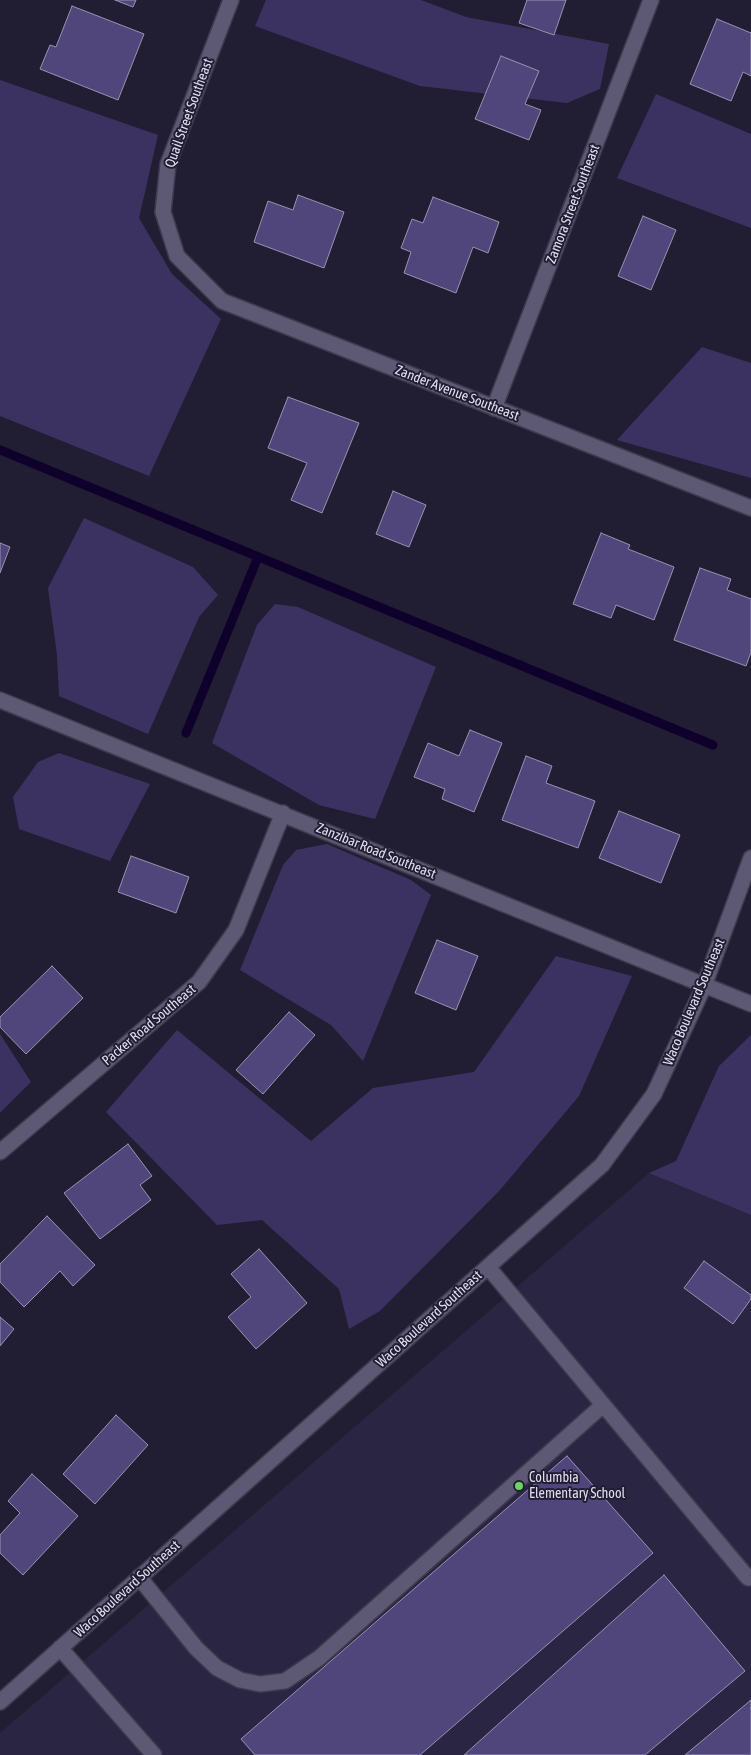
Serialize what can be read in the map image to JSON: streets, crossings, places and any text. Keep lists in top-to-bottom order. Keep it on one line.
{"streets":{"street":["Quail Street Southeast","Zamora Street Southeast","Zander Avenue Southeast","Zanzibar Road Southeast","Waco Boulevard Southeast","Packer Road Southeast"]},"crossings":[["Quail Street Southeast","Zander Avenue Southeast"],["Zamora Street Southeast","Zander Avenue Southeast"],["Zanzibar Road Southeast","Waco Boulevard Southeast"],["Zanzibar Road Southeast","Packer Road Southeast"]],"places":["Columbia Elementary School"]}
